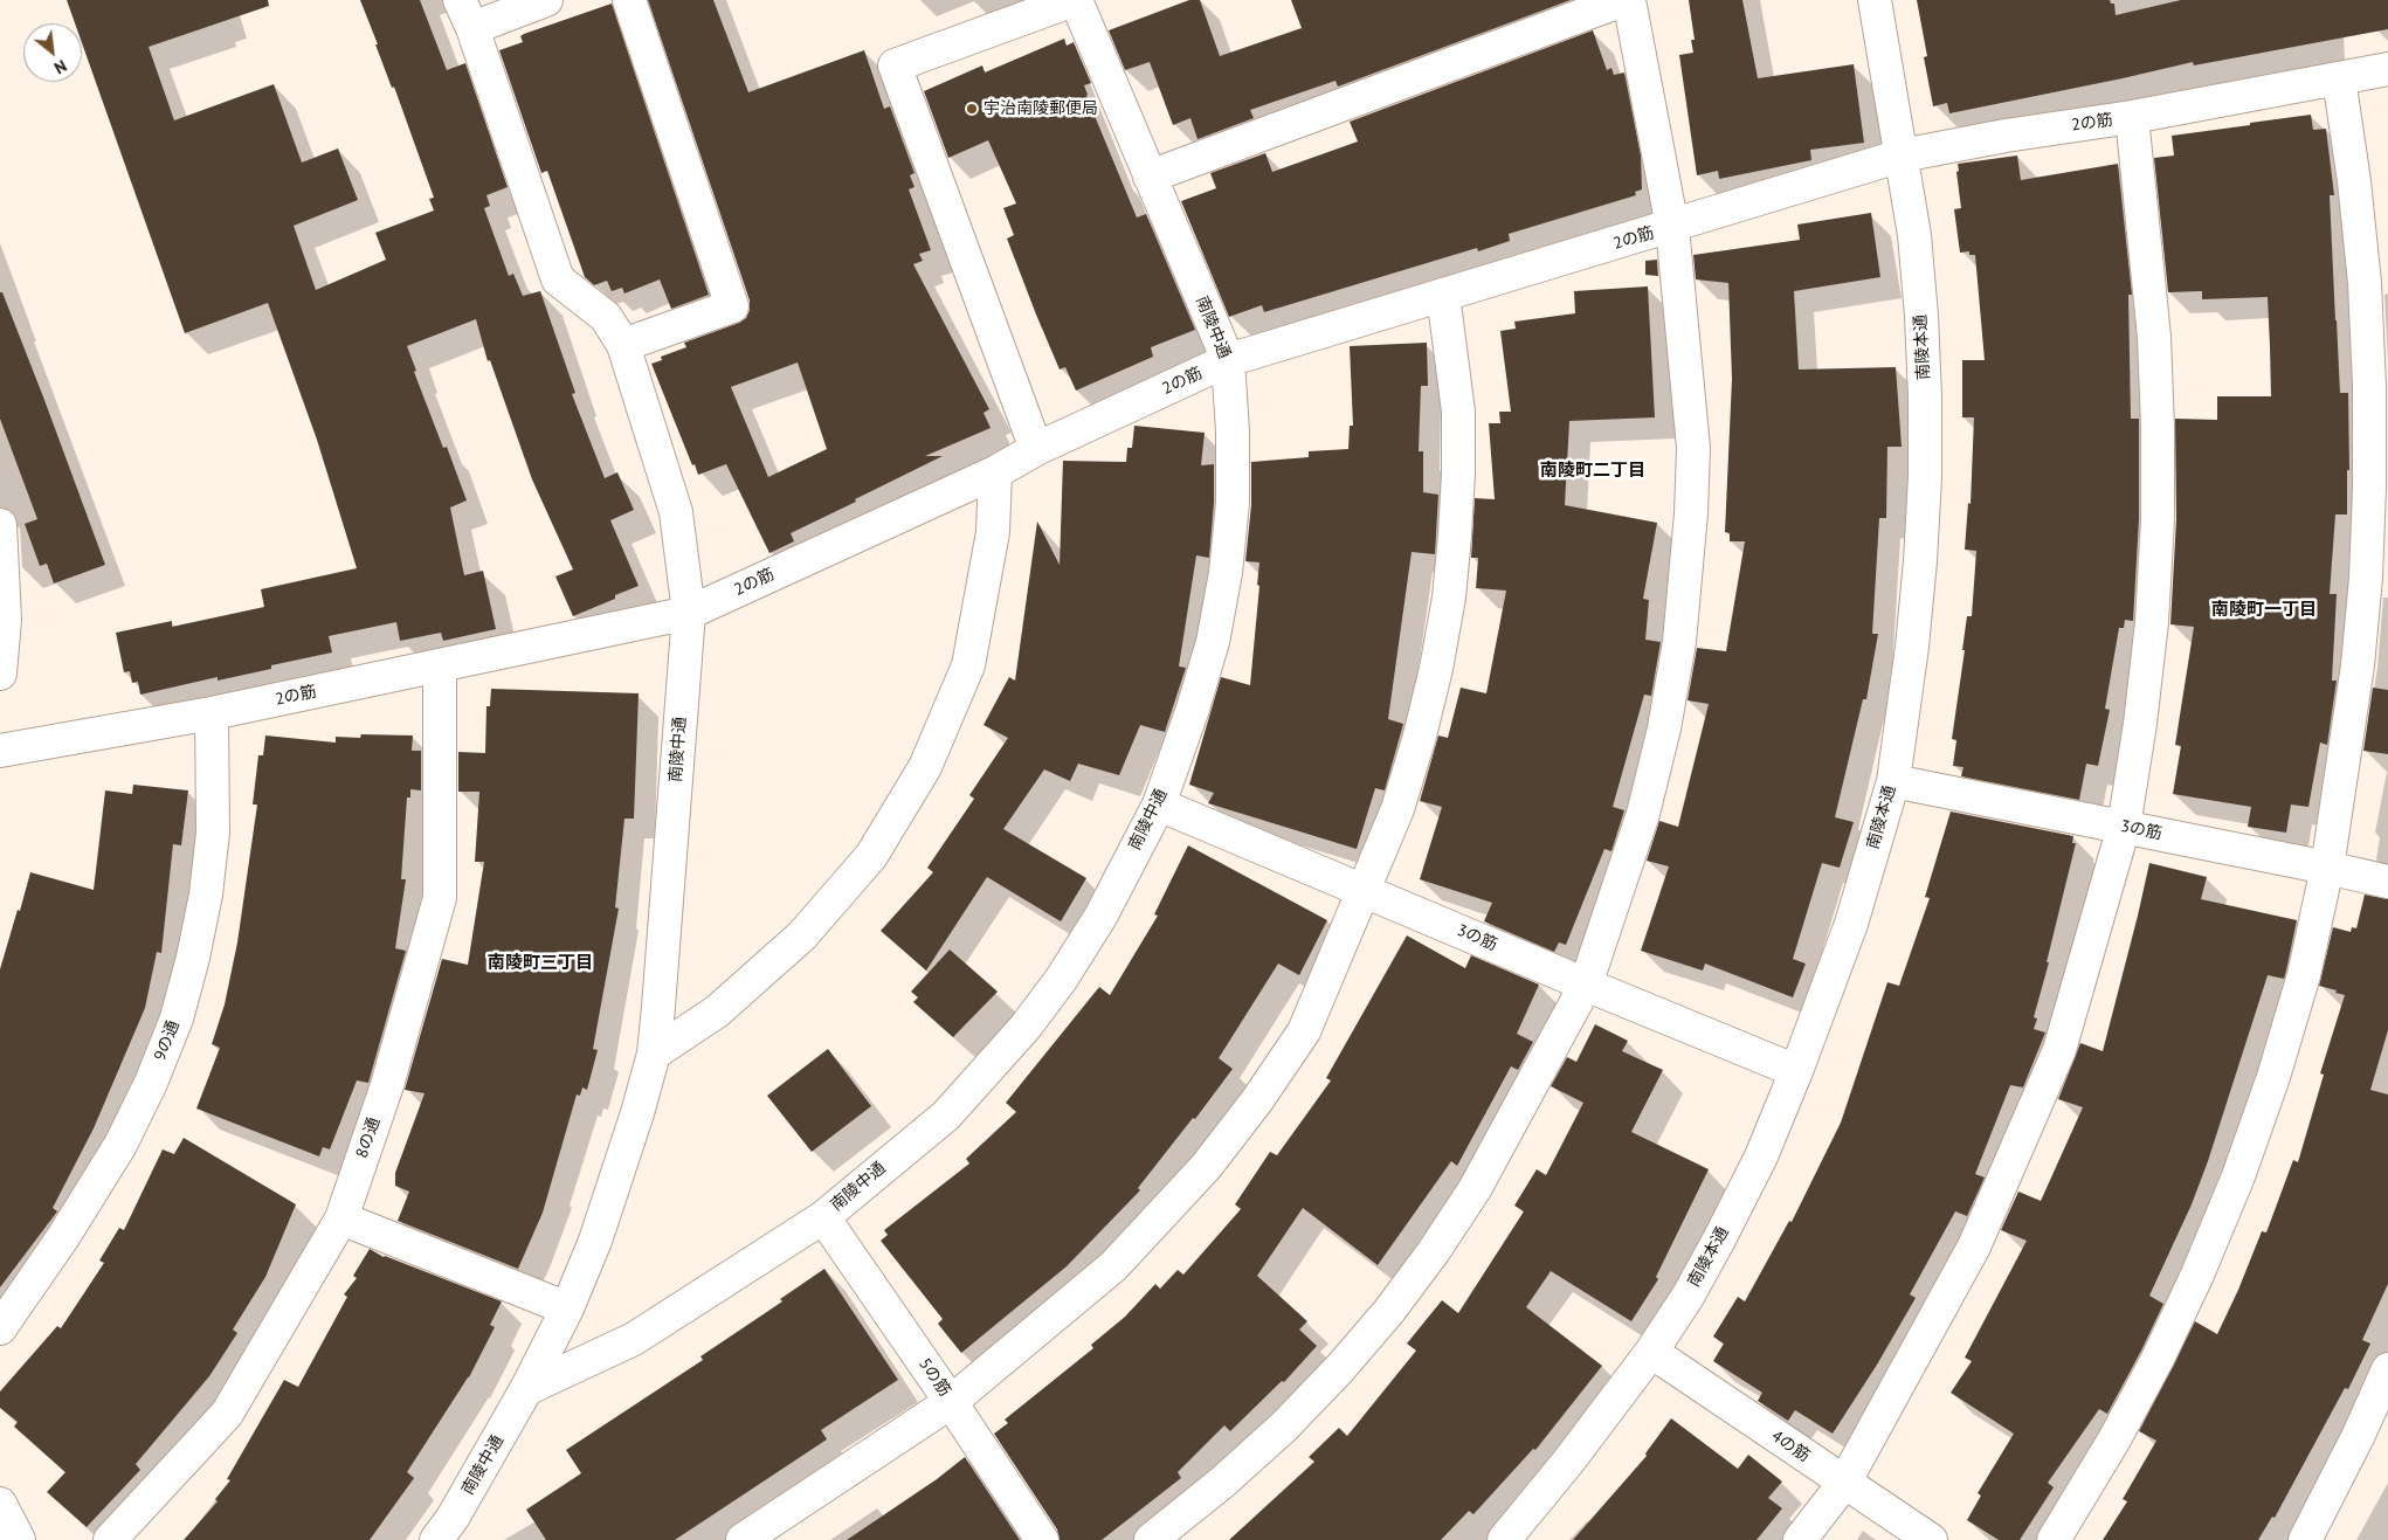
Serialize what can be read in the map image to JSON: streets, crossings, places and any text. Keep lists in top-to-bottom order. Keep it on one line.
{"streets":{"street":["2の筋","南陵中通","南陵本通","3の筋","9の通","8の通","5の筋","4の筋"]},"crossings":[["2の筋","南陵中通"],["2の筋","南陵本通"],["2の筋","9の通"],["2の筋","8の通"],["南陵中通","3の筋"],["南陵中通","5の筋"],["南陵本通","3の筋"],["南陵本通","4の筋"]],"districts":["南陵町二丁目","南陵町一丁目","南陵町三丁目"],"places":["宇治南陵郵便局"],"north":"bottom right"}
